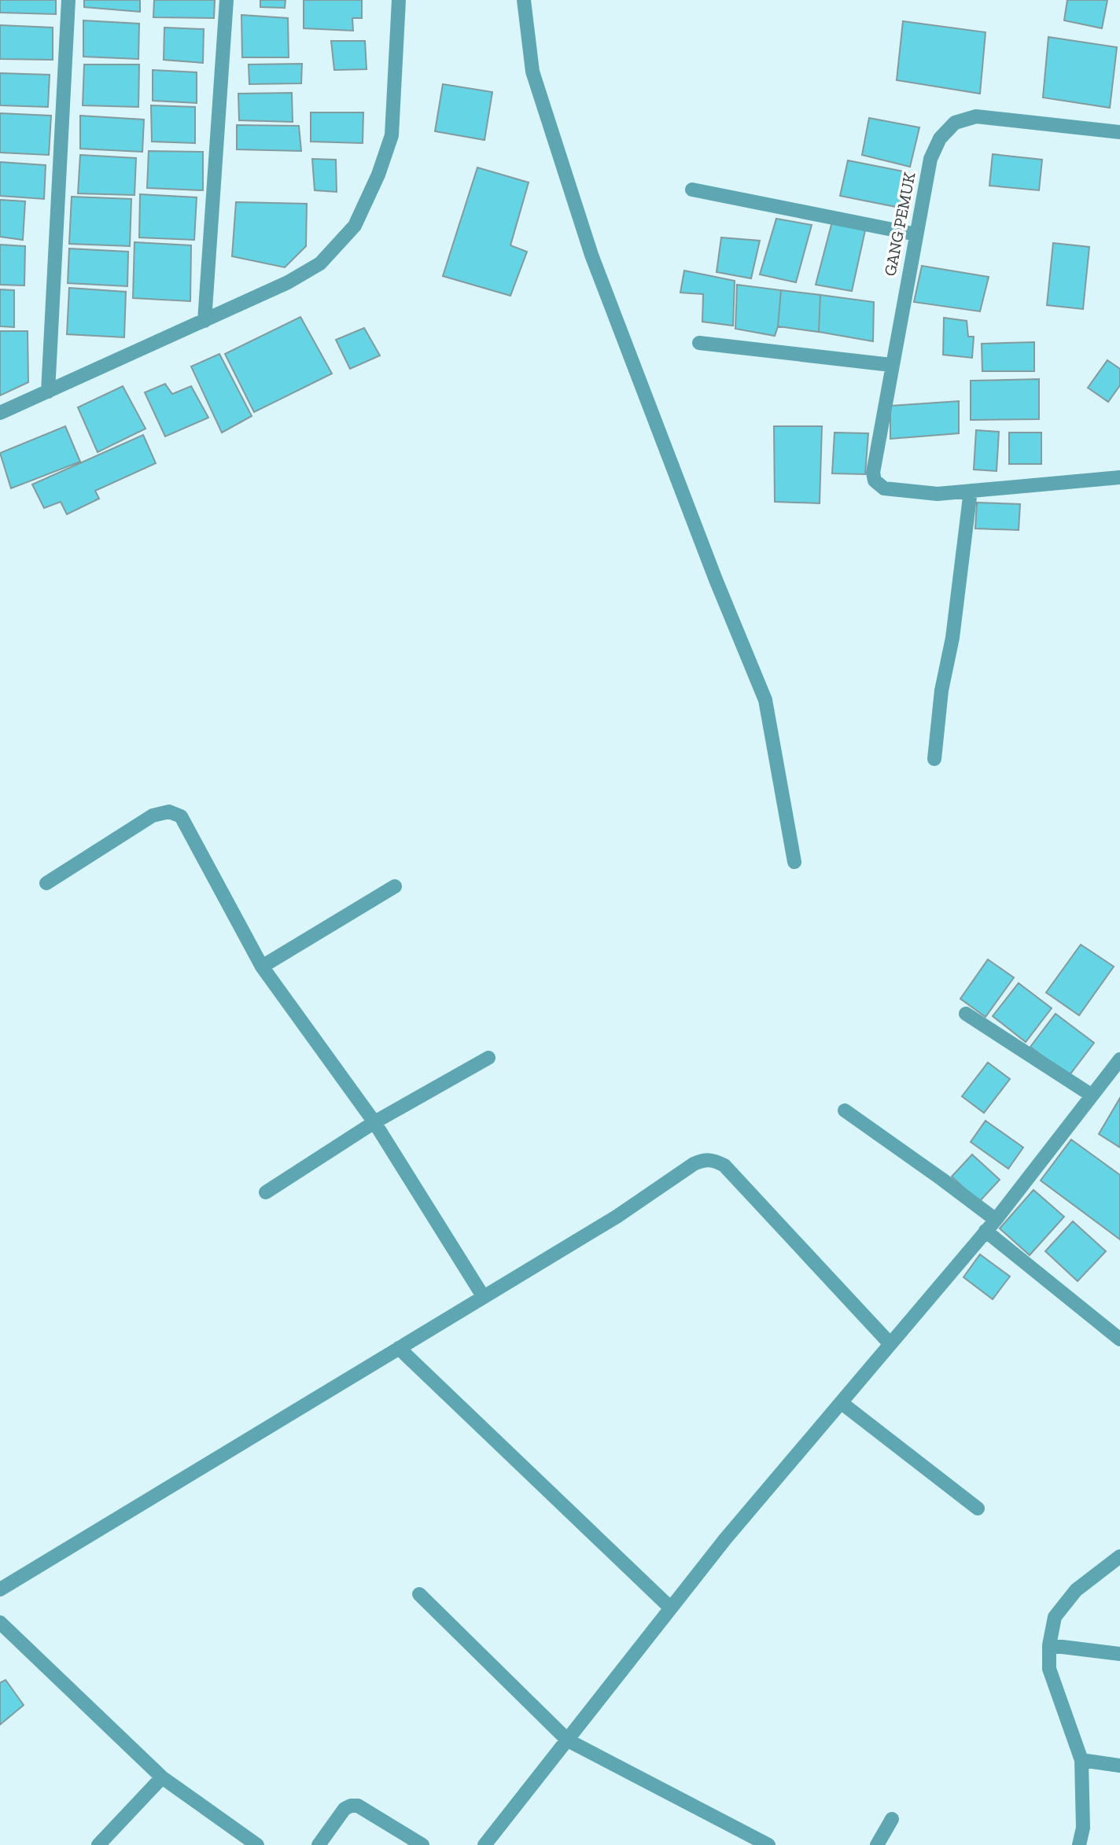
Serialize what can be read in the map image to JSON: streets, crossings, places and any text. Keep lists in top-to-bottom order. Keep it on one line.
{"streets":{"street":["GANG PEMUK"]}}
